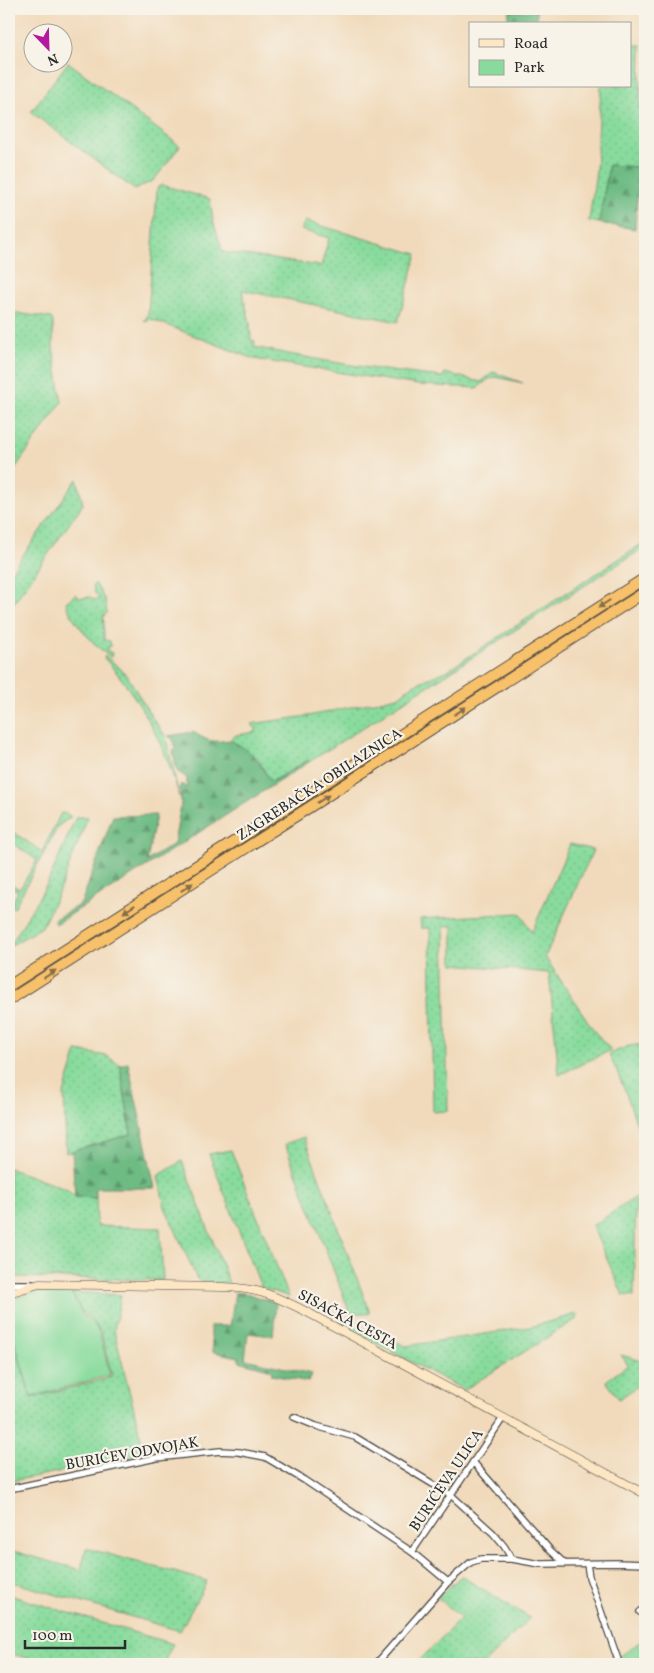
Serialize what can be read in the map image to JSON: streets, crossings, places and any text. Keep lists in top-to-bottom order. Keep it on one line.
{"streets":{"highway":["ZAGREBAČKA OBILAZNICA"],"main road":["SISAČKA CESTA"],"street":["BURIĆEV ODVOJAK","BURIĆEVA ULICA"]},"crossings":[["SISAČKA CESTA","BURIĆEVA ULICA"],["BURIĆEV ODVOJAK","BURIĆEVA ULICA"]],"legend":["Road","Park"],"scale_bar":"100 m","north":"bottom right"}
